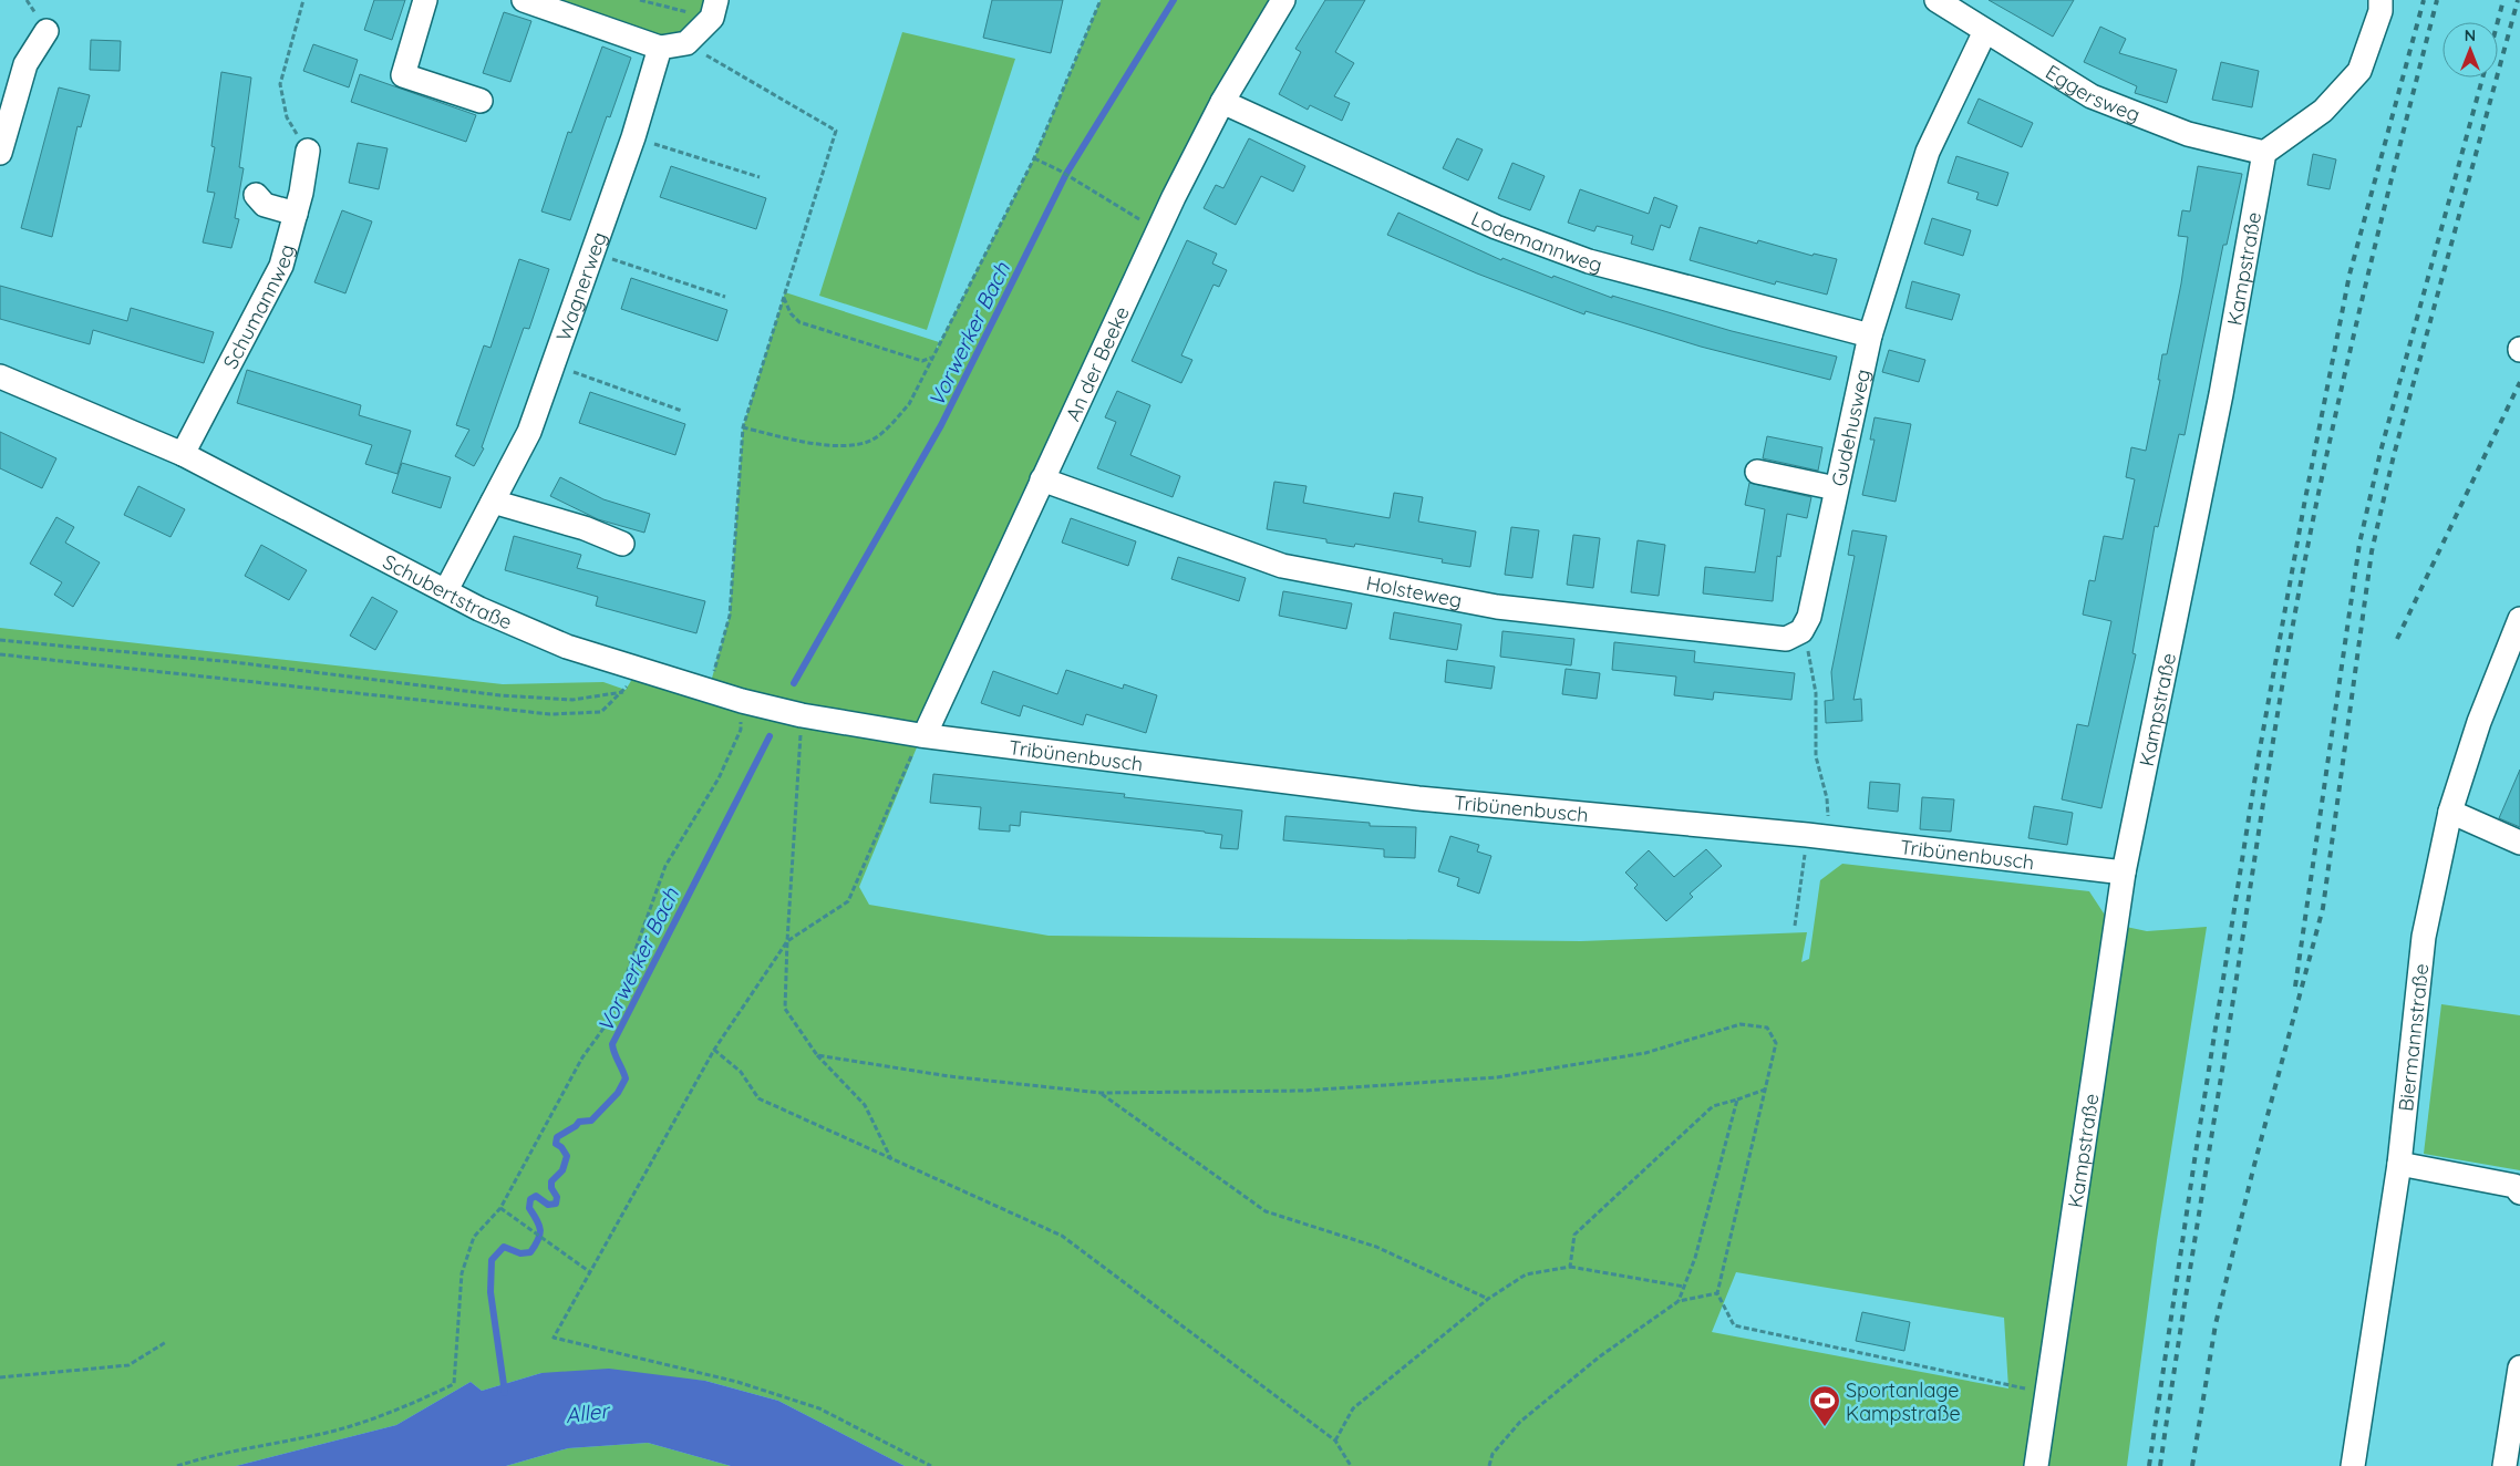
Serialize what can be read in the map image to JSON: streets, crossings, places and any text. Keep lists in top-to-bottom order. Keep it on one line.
{"streets":{"street":["Eggersweg","Lodemannweg","Kampstraße","Wagnerweg","Schumannweg","An der Beeke","Gudehusweg","Schubertstraße","Holsteweg","Tribünenbusch","Biermannstraße"]},"crossings":[["Eggersweg","Kampstraße"],["Eggersweg","Gudehusweg"],["Lodemannweg","An der Beeke"],["Lodemannweg","Gudehusweg"],["Kampstraße","Tribünenbusch"],["Wagnerweg","Schubertstraße"],["Schumannweg","Schubertstraße"],["An der Beeke","Schubertstraße"],["An der Beeke","Holsteweg"],["An der Beeke","Tribünenbusch"],["Gudehusweg","Holsteweg"],["Schubertstraße","Tribünenbusch"]],"water":["Vorwerker Bach","Aller"],"places":{"sports":["Sportanlage Kampstraße"]},"north":"top"}
